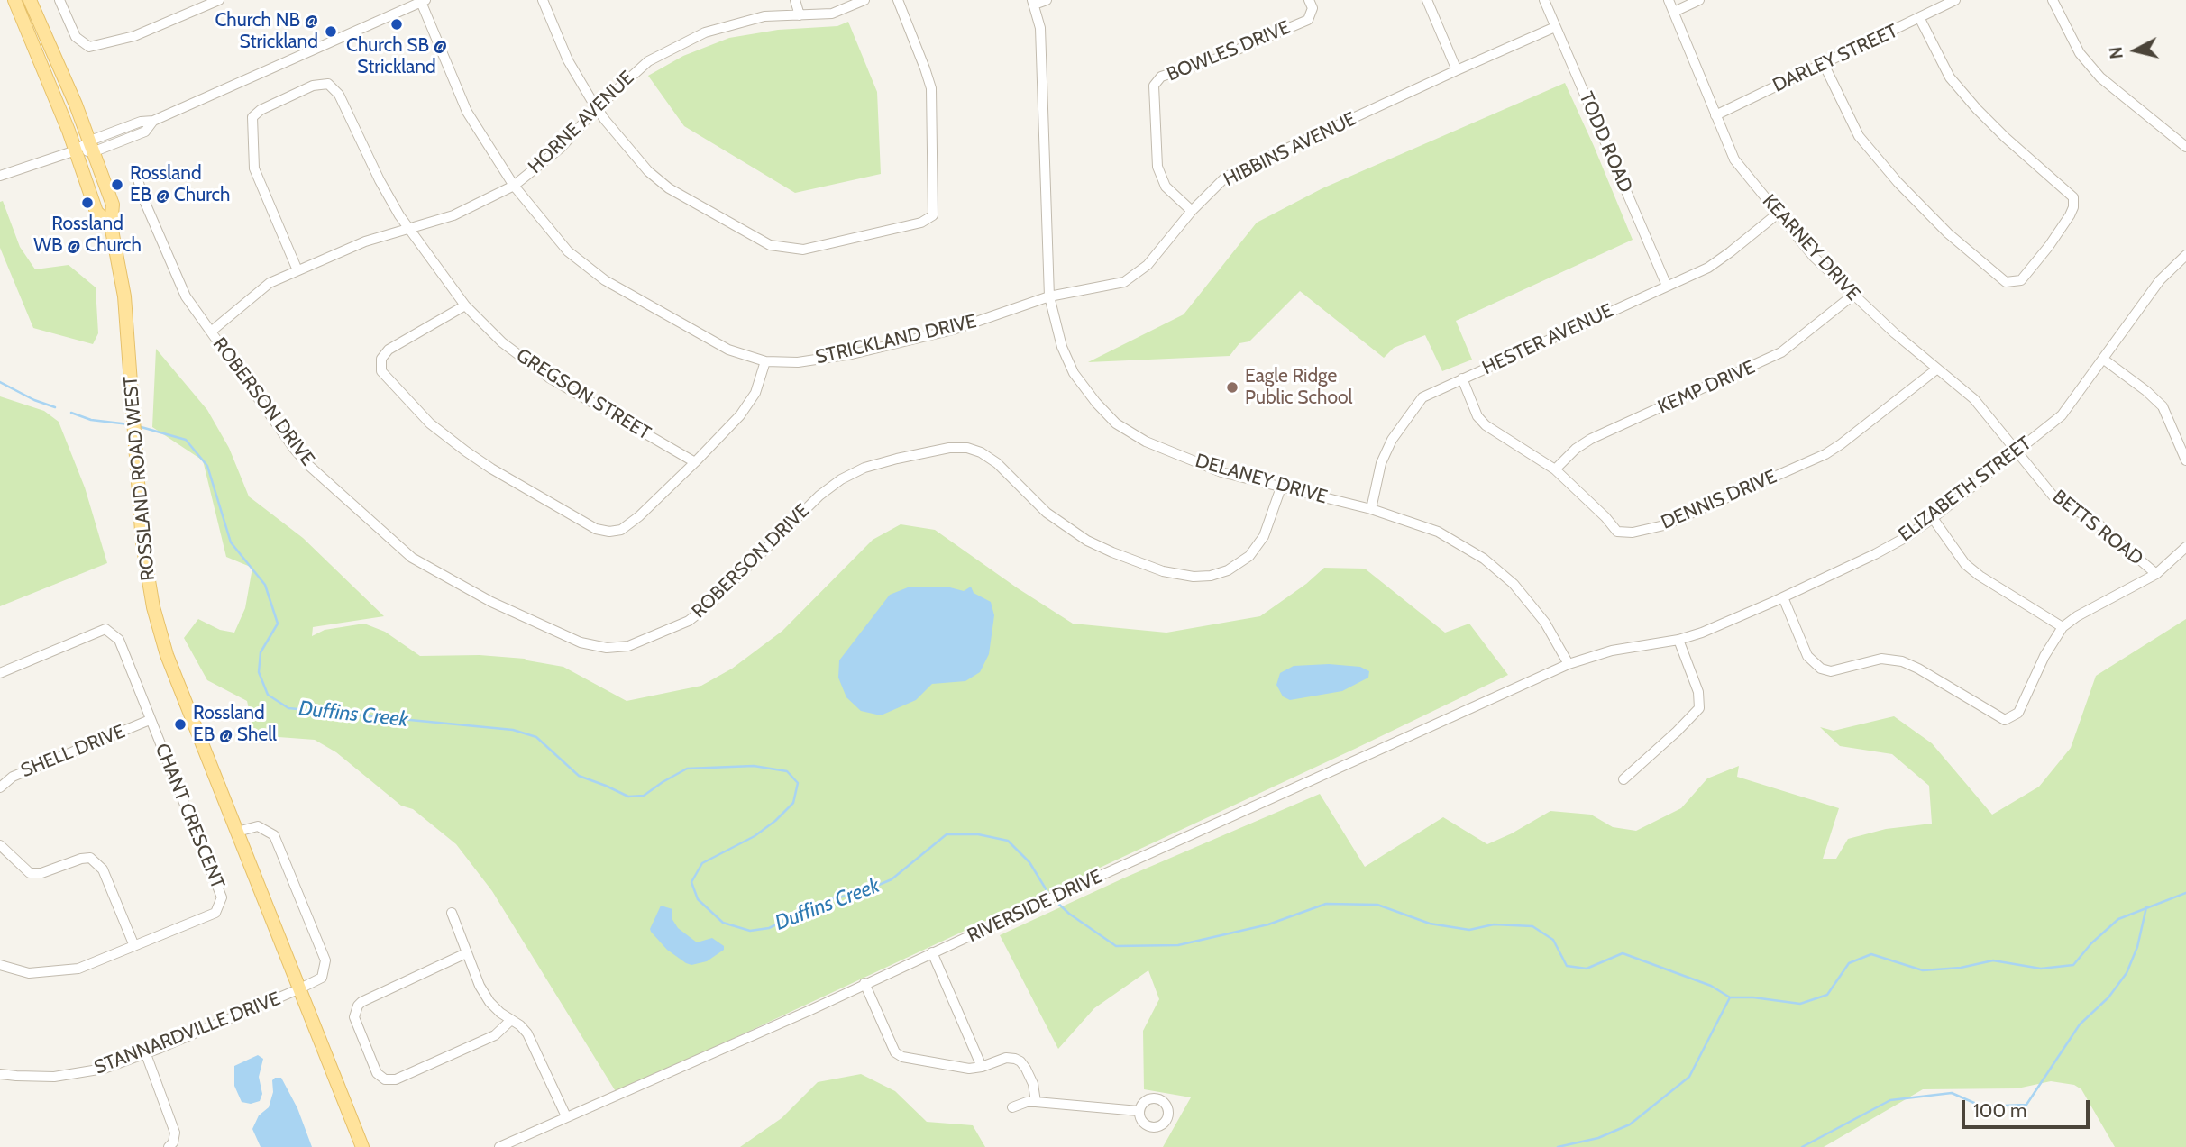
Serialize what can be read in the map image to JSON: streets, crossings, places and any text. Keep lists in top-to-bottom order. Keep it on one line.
{"streets":{"main road":["ROSSLAND ROAD WEST"],"street":["BOWLES DRIVE","DARLEY STREET","HORNE AVENUE","TODD ROAD","HIBBINS AVENUE","KEARNEY DRIVE","STRICKLAND DRIVE","HESTER AVENUE","KEMP DRIVE","GREGSON STREET","ROBERSON DRIVE","DELANEY DRIVE","ELIZABETH STREET","DENNIS DRIVE","BETTS ROAD","SHELL DRIVE","CHANT CRESCENT","RIVERSIDE DRIVE","STANNARDVILLE DRIVE"]},"crossings":[["BOWLES DRIVE","HIBBINS AVENUE"],["DARLEY STREET","KEARNEY DRIVE"],["HORNE AVENUE","STRICKLAND DRIVE"],["HORNE AVENUE","GREGSON STREET"],["HORNE AVENUE","ROBERSON DRIVE"],["TODD ROAD","HIBBINS AVENUE"],["TODD ROAD","HESTER AVENUE"],["HIBBINS AVENUE","STRICKLAND DRIVE"],["HIBBINS AVENUE","DELANEY DRIVE"],["KEARNEY DRIVE","HESTER AVENUE"],["KEARNEY DRIVE","KEMP DRIVE"],["KEARNEY DRIVE","ELIZABETH STREET"],["KEARNEY DRIVE","DENNIS DRIVE"],["KEARNEY DRIVE","BETTS ROAD"],["STRICKLAND DRIVE","DELANEY DRIVE"],["HESTER AVENUE","DELANEY DRIVE"],["HESTER AVENUE","DENNIS DRIVE"],["KEMP DRIVE","DENNIS DRIVE"],["ROBERSON DRIVE","DELANEY DRIVE"],["ROSSLAND ROAD WEST","STANNARDVILLE DRIVE"],["DELANEY DRIVE","ELIZABETH STREET"],["DELANEY DRIVE","RIVERSIDE DRIVE"],["ELIZABETH STREET","BETTS ROAD"],["ELIZABETH STREET","RIVERSIDE DRIVE"],["SHELL DRIVE","CHANT CRESCENT"]],"water":["Duffins Creek"],"places":["Church SB @ Strickland","Church NB @ Strickland","Rossland EB @ Church","Rossland WB @ Church","Eagle Ridge Public School","Rossland EB @ Shell"],"scale_bar":"100 m","north":"left"}
